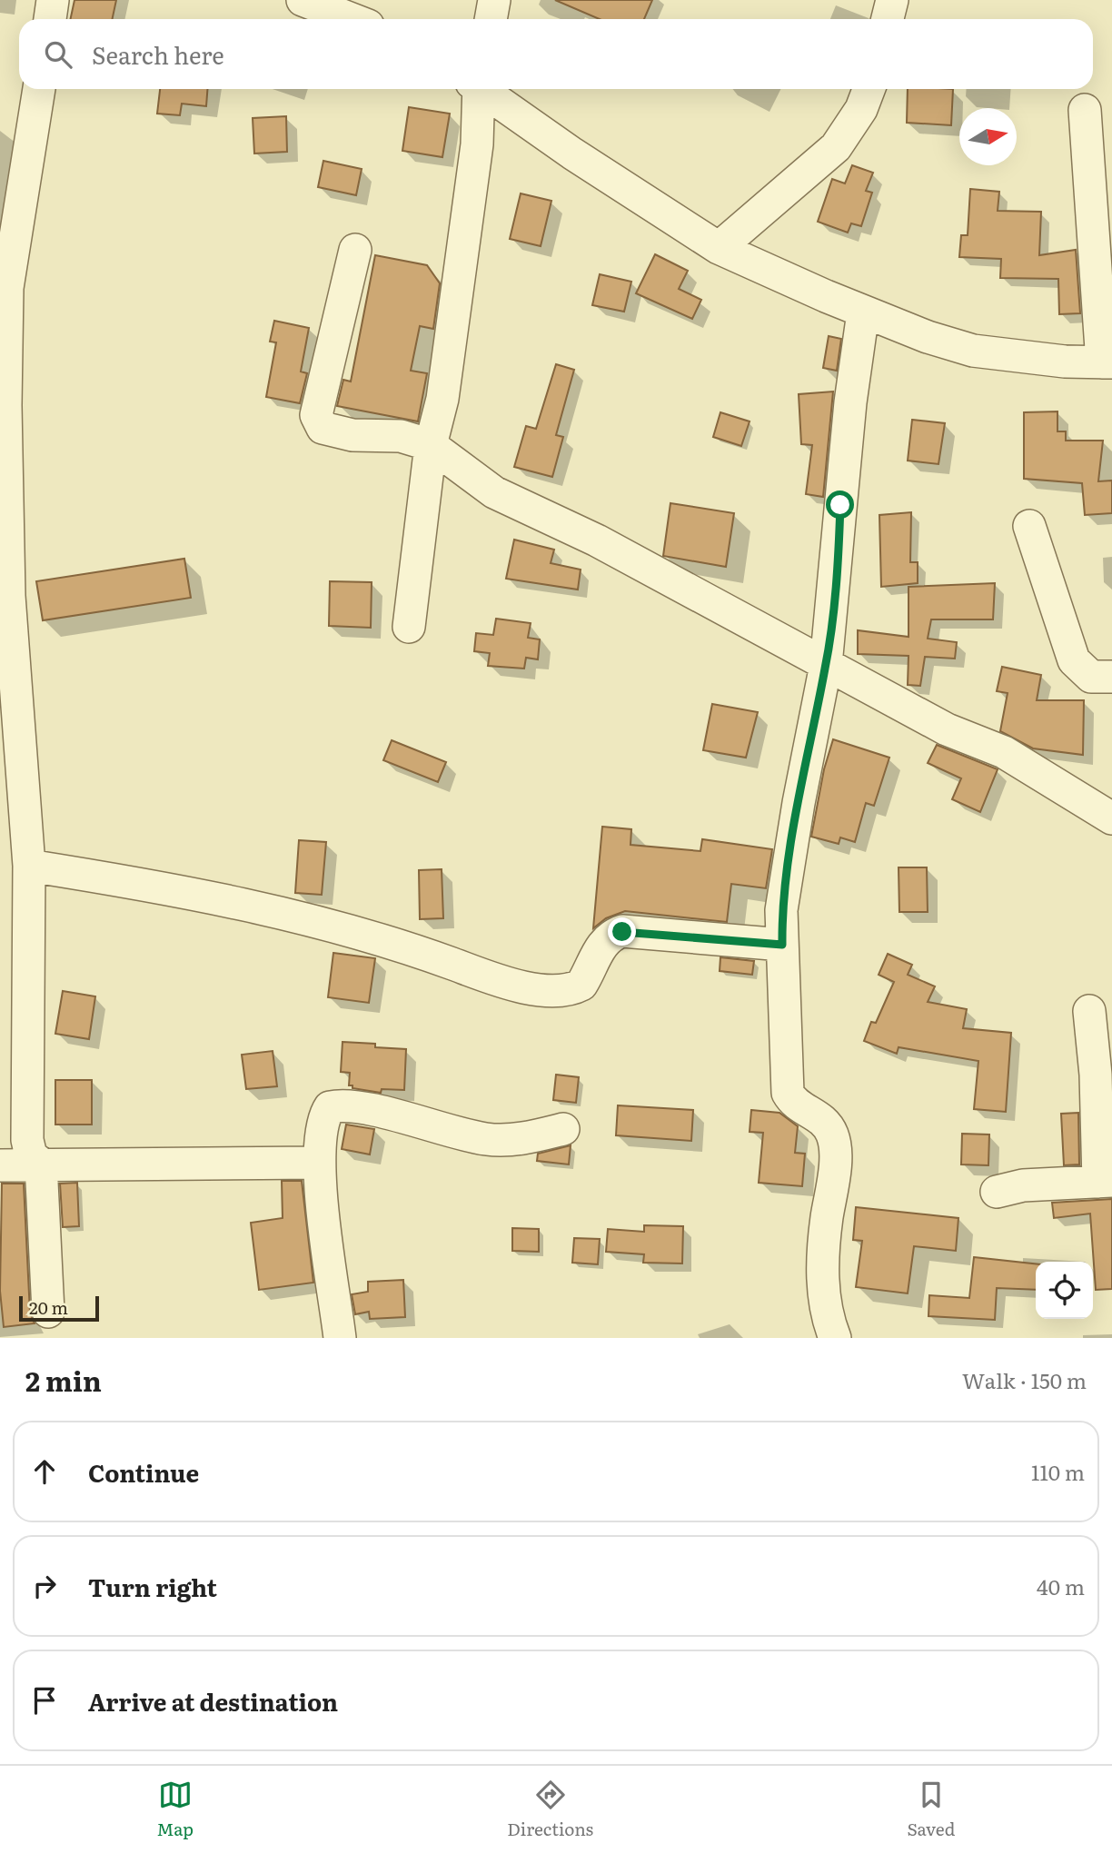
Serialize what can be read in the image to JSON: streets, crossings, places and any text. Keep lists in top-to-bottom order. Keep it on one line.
{"scale_bar":"20 m","north":"right","page":{"search":"Search here","scale":"20 m","heading":["2 min","Walk · 150 m"],"list":[["Continue","110 m"],["Turn right","40 m"],"Arrive at destination"],"nav":["Map","Directions","Saved"]}}
